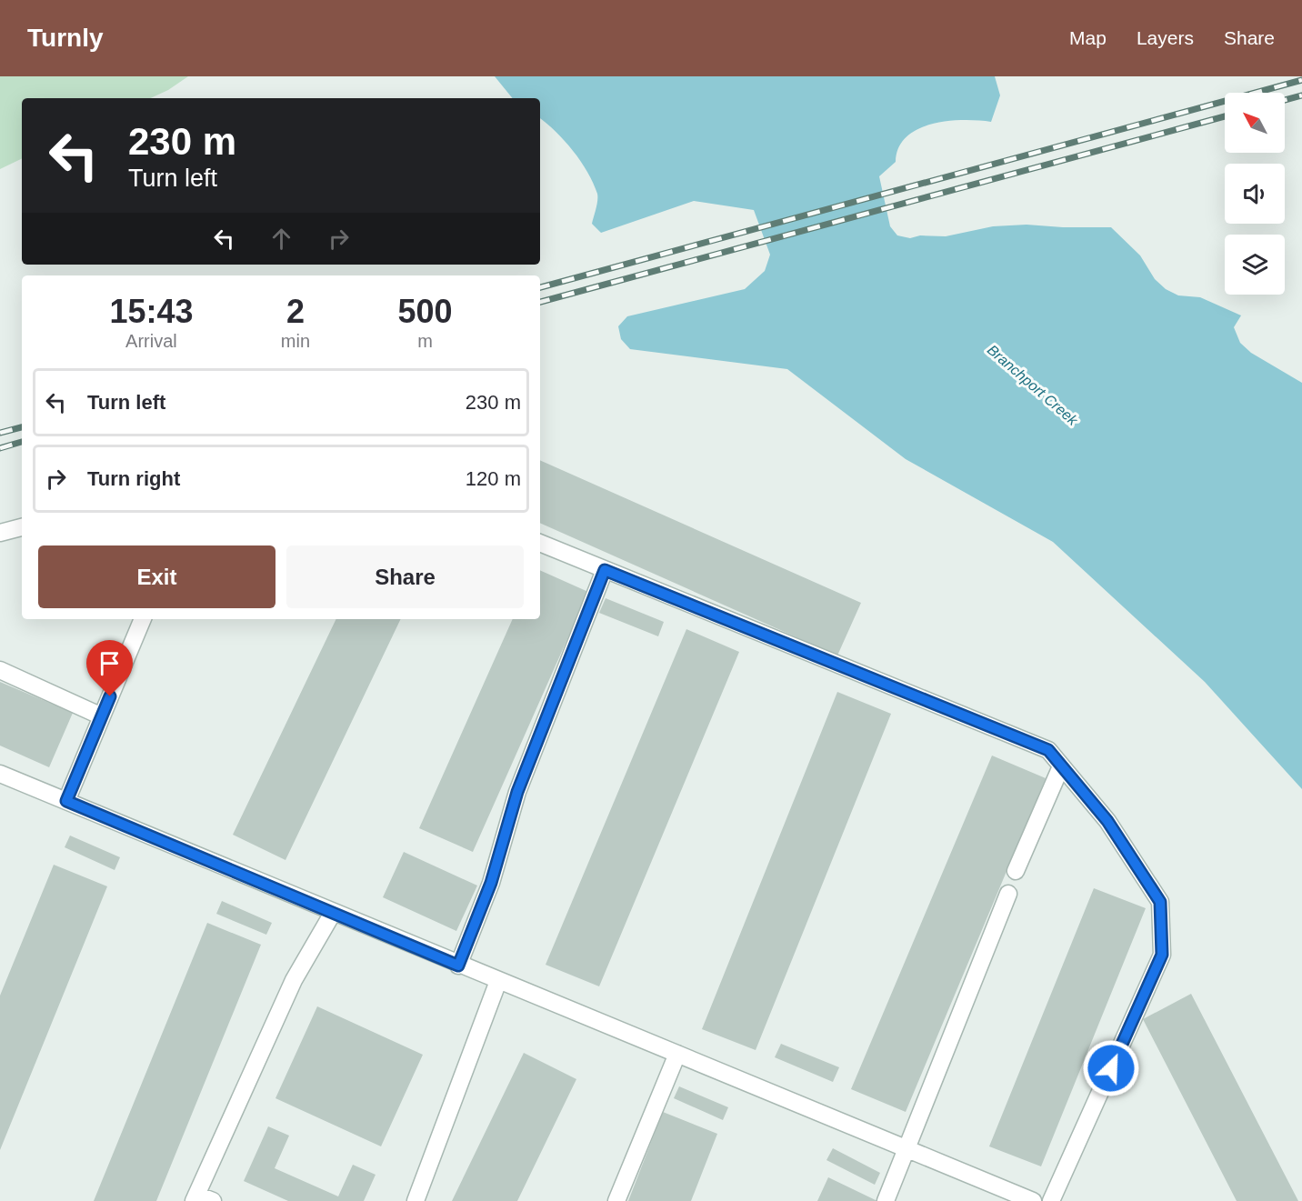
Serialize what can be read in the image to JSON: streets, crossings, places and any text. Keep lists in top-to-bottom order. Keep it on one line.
{"water":["Branchport Creek"],"north":"top left","page":{"header":"Turnly","nav":["Map","Layers","Share"],"turn":["230 m","Turn left"],"eta":["15:43","Arrival","2","min","500","m"],"list":[{"name":"Turn left","value":"230 m"},{"name":"Turn right","value":"120 m"}],"buttons":["Exit","Share"]}}
